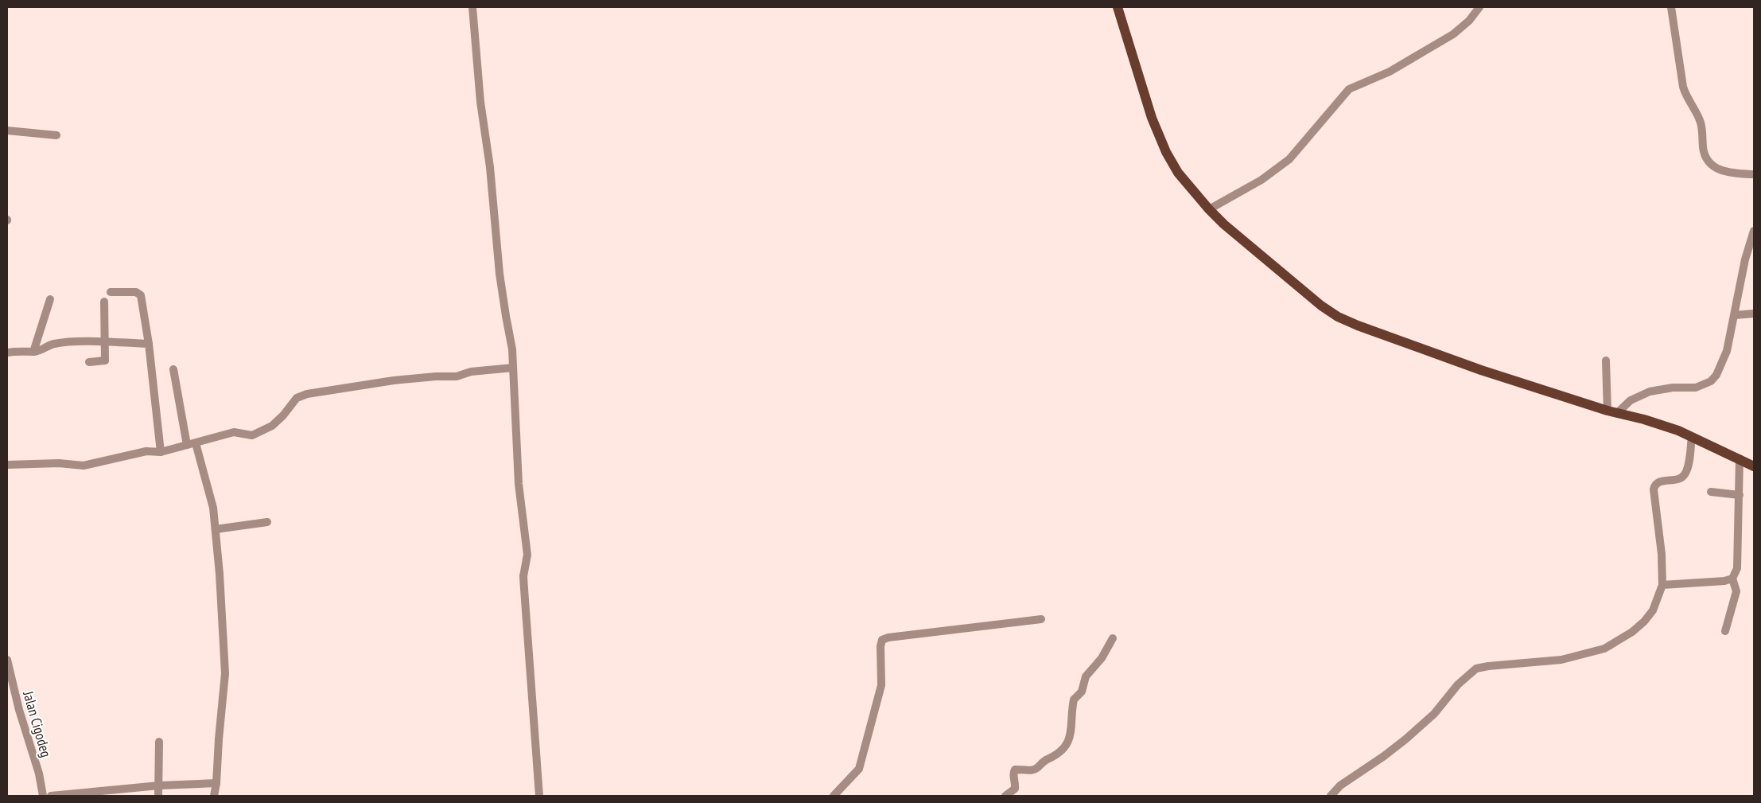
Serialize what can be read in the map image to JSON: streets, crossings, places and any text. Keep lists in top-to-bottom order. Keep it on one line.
{"streets":{"street":["Jalan Cigodeg"]}}
